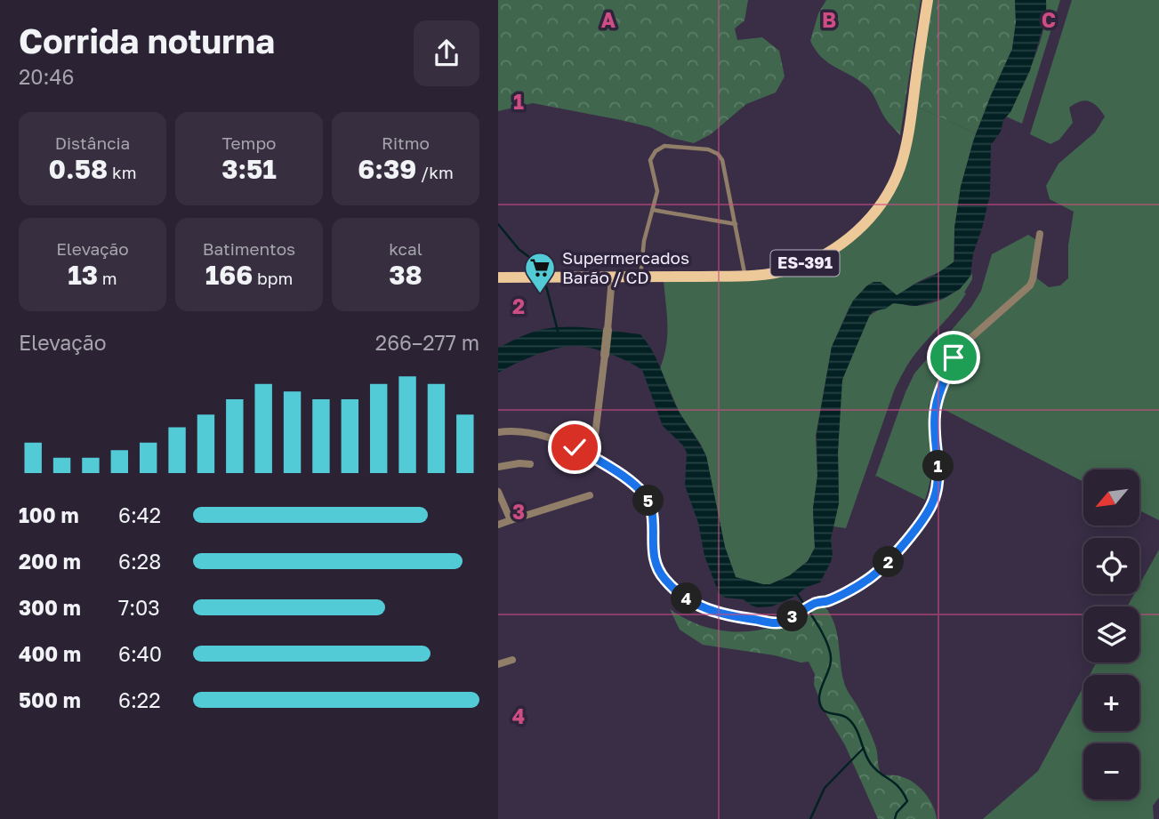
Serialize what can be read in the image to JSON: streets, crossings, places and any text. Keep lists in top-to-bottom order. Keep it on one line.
{"streets":{"main road":["ES-391"]},"places":{"supermarket":["Supermercados Barão / CD"]},"north":"bottom left","page":{"heading":["Corrida noturna","20:46"],"stats":[["Distância","0.58 km"],["Tempo","3:51"],["Ritmo","6:39 /km"],["Elevação","13 m"],["Batimentos","166 bpm"],["kcal","38"]],"chart":["Elevação","266–277 m"],"pins":["1","5","2","4","3"],"map_buttons":["+","−"],"list":[{"name":"100 m","note":"6:42"},{"name":"200 m","note":"6:28"},{"name":"300 m","note":"7:03"},{"name":"400 m","note":"6:40"},{"name":"500 m","note":"6:22"}]},"grid":{"columns":["A","B","C"],"rows":["1","2","3","4"]}}
